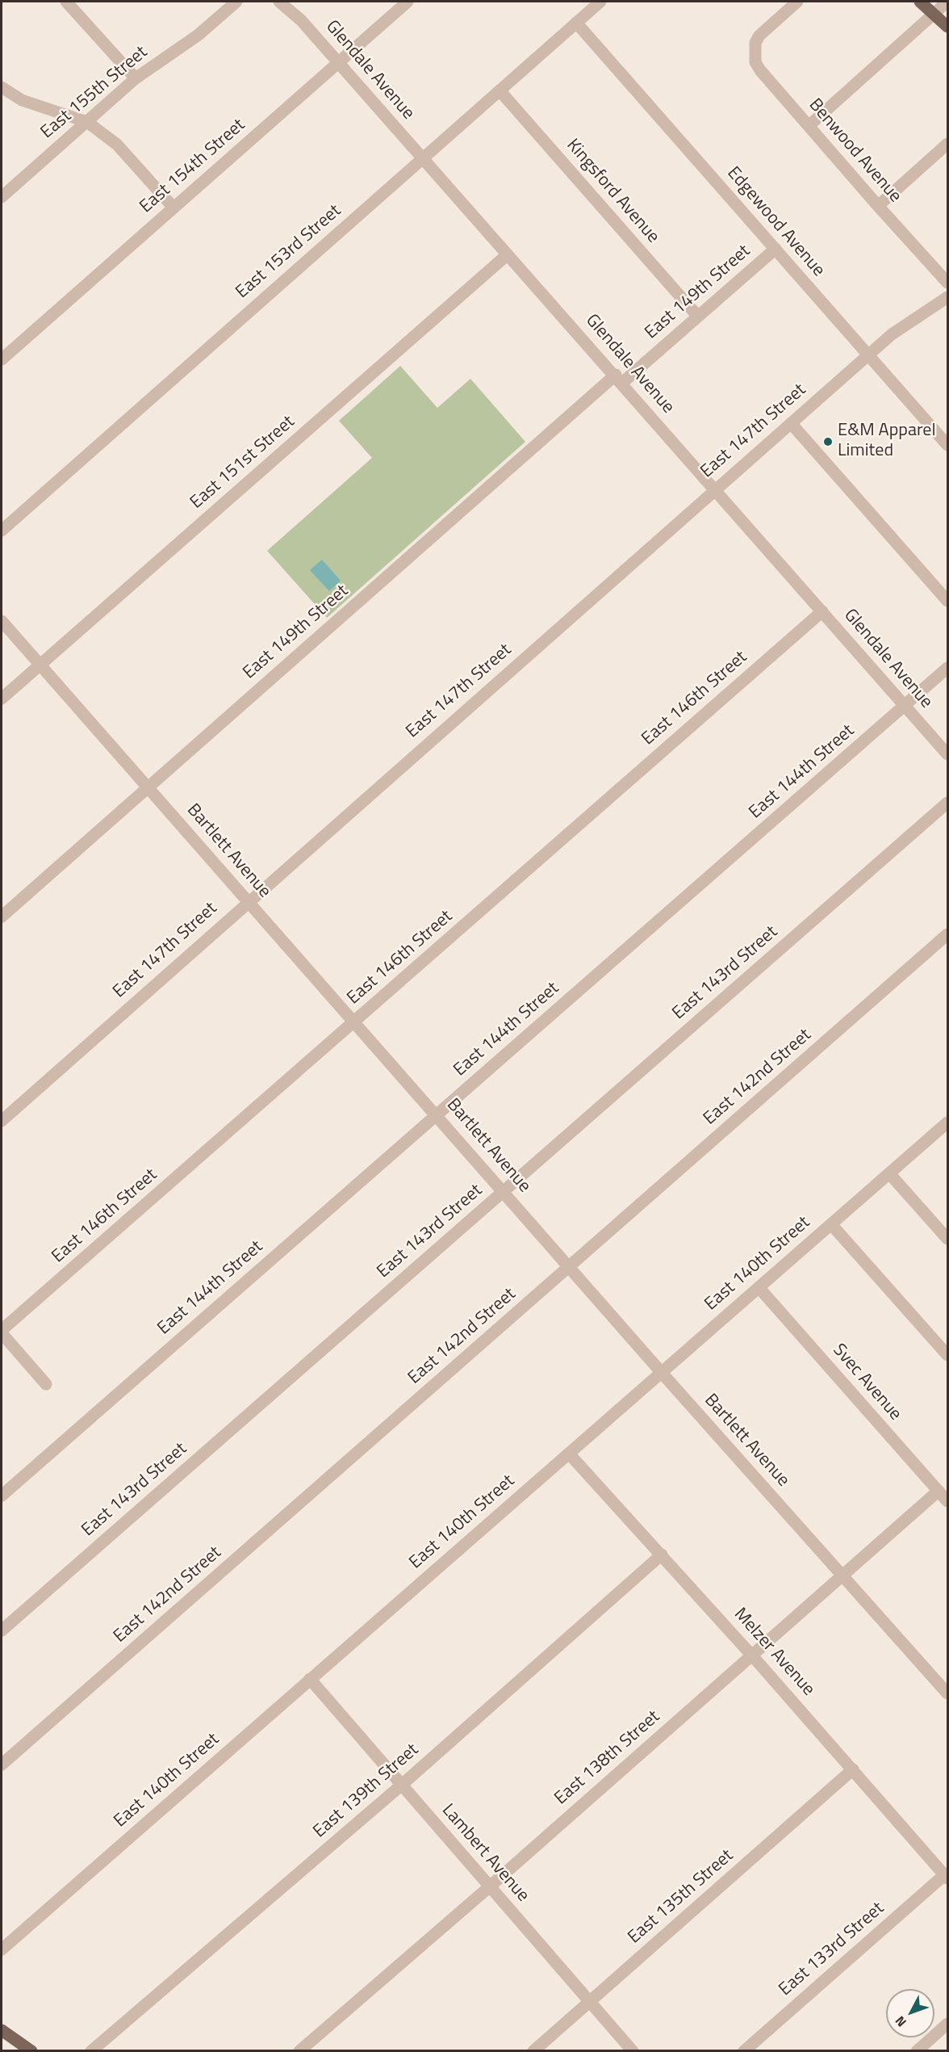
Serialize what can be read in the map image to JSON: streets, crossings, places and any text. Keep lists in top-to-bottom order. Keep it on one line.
{"streets":{"street":["Glendale Avenue","East 155th Street","Benwood Avenue","East 154th Street","Kingsford Avenue","Edgewood Avenue","East 153rd Street","East 149th Street","East 147th Street","East 151st Street","East 146th Street","East 144th Street","Bartlett Avenue","East 143rd Street","East 142nd Street","East 140th Street","Svec Avenue","Melzer Avenue","East 138th Street","East 139th Street","Lambert Avenue","East 135th Street","East 133rd Street"]},"crossings":[["Glendale Avenue","East 154th Street"],["Glendale Avenue","East 153rd Street"],["Glendale Avenue","East 149th Street"],["Glendale Avenue","East 147th Street"],["Glendale Avenue","East 151st Street"],["Glendale Avenue","East 146th Street"],["Glendale Avenue","East 144th Street"],["Kingsford Avenue","East 153rd Street"],["Kingsford Avenue","East 149th Street"],["Edgewood Avenue","East 153rd Street"],["Edgewood Avenue","East 149th Street"],["Edgewood Avenue","East 147th Street"],["East 149th Street","Bartlett Avenue"],["East 147th Street","Bartlett Avenue"],["East 151st Street","Bartlett Avenue"],["East 146th Street","Bartlett Avenue"],["East 144th Street","Bartlett Avenue"],["Bartlett Avenue","East 143rd Street"],["Bartlett Avenue","East 142nd Street"],["Bartlett Avenue","East 140th Street"],["Bartlett Avenue","East 138th Street"],["East 140th Street","Svec Avenue"],["East 140th Street","Melzer Avenue"],["East 140th Street","Lambert Avenue"],["Svec Avenue","East 138th Street"],["Melzer Avenue","East 138th Street"],["Melzer Avenue","East 139th Street"],["Melzer Avenue","East 135th Street"],["Melzer Avenue","East 133rd Street"],["East 138th Street","Lambert Avenue"],["East 139th Street","Lambert Avenue"],["Lambert Avenue","East 135th Street"]],"places":["E&M Apparel Limited"],"north":"bottom left"}
